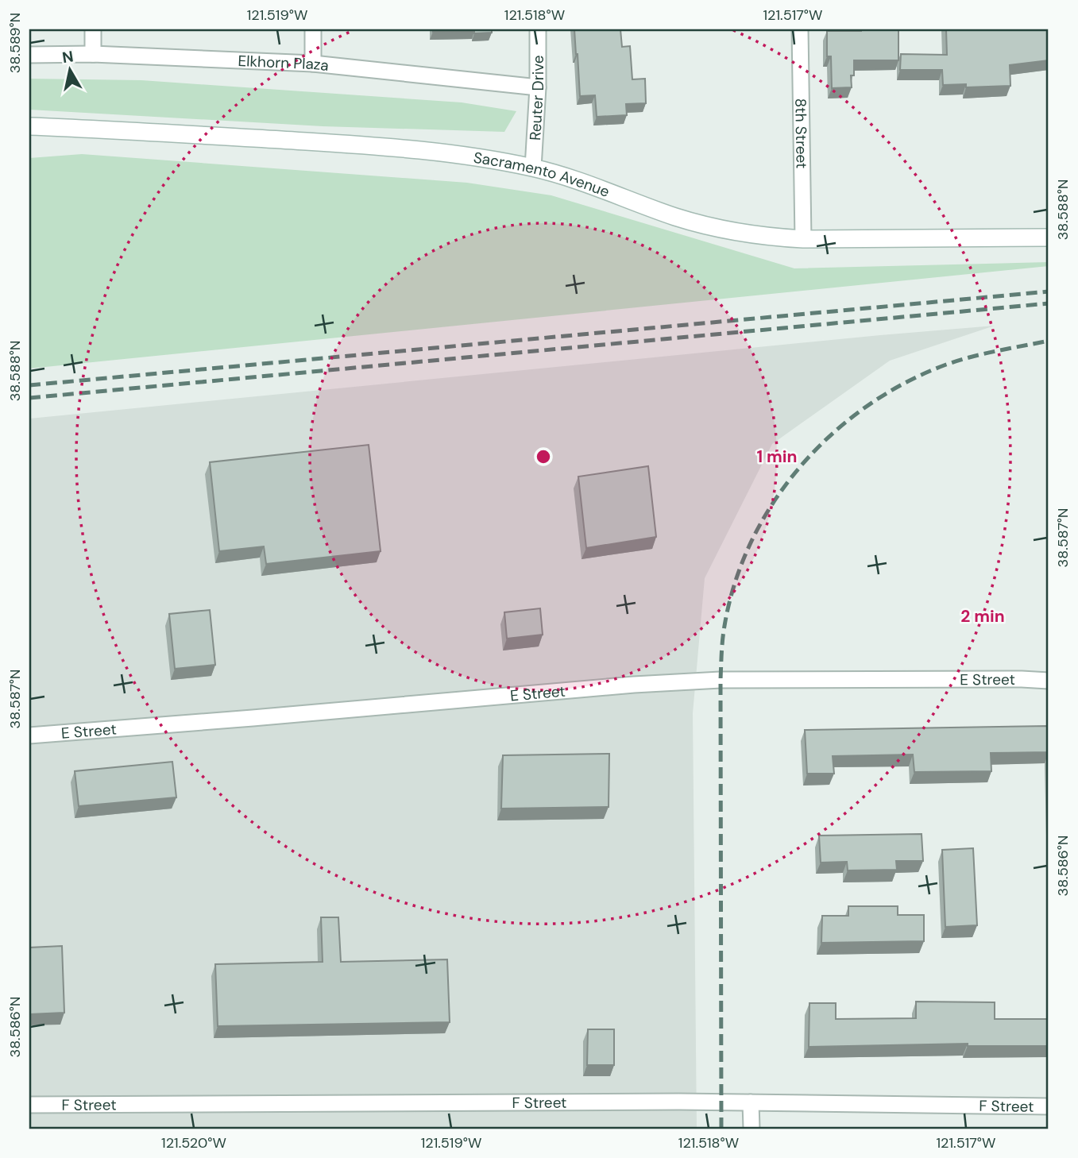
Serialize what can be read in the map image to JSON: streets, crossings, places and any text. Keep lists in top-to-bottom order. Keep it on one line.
{"streets":{"main road":["Sacramento Avenue"],"street":["Elkhorn Plaza","Reuter Drive","8th Street","E Street","F Street"]},"crossings":[["Elkhorn Plaza","Reuter Drive"],["Reuter Drive","Sacramento Avenue"],["8th Street","Sacramento Avenue"]],"north":"top","coordinates":["121.519°W","121.518°W","121.517°W","38.589°N","38.588°N","38.587°N","38.586°N","121.520°W"],"rings":["1 min","2 min"]}
